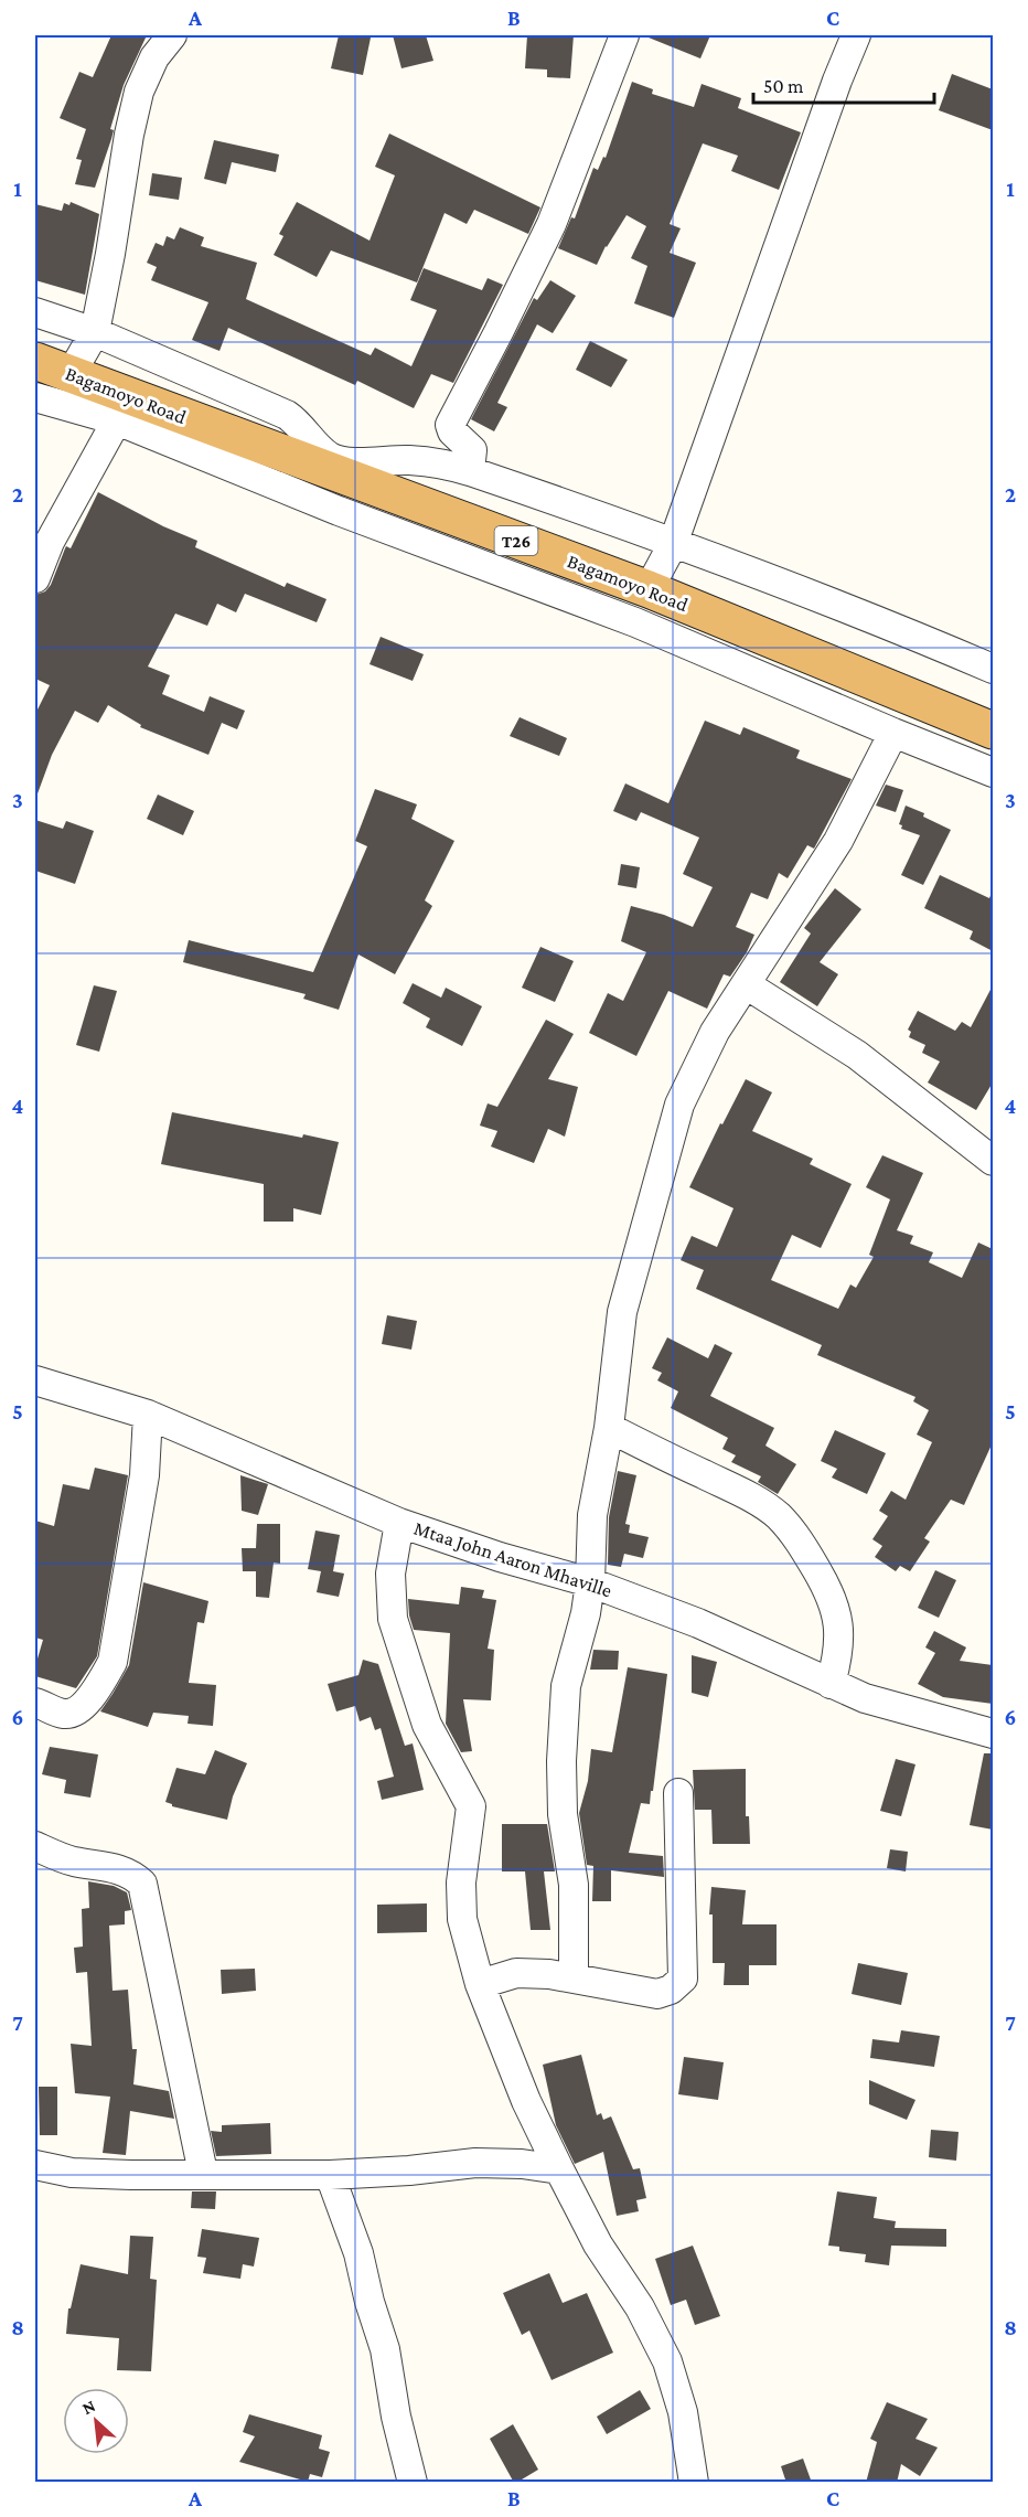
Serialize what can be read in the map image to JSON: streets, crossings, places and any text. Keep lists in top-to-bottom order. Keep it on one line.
{"streets":{"highway":["Bagamoyo Road","T26"],"street":["Mtaa John Aaron Mhaville"]},"scale_bar":"50 m","north":"top left","grid":{"columns":["A","B","C"],"rows":["1","2","3","4","5","6","7","8"]}}
